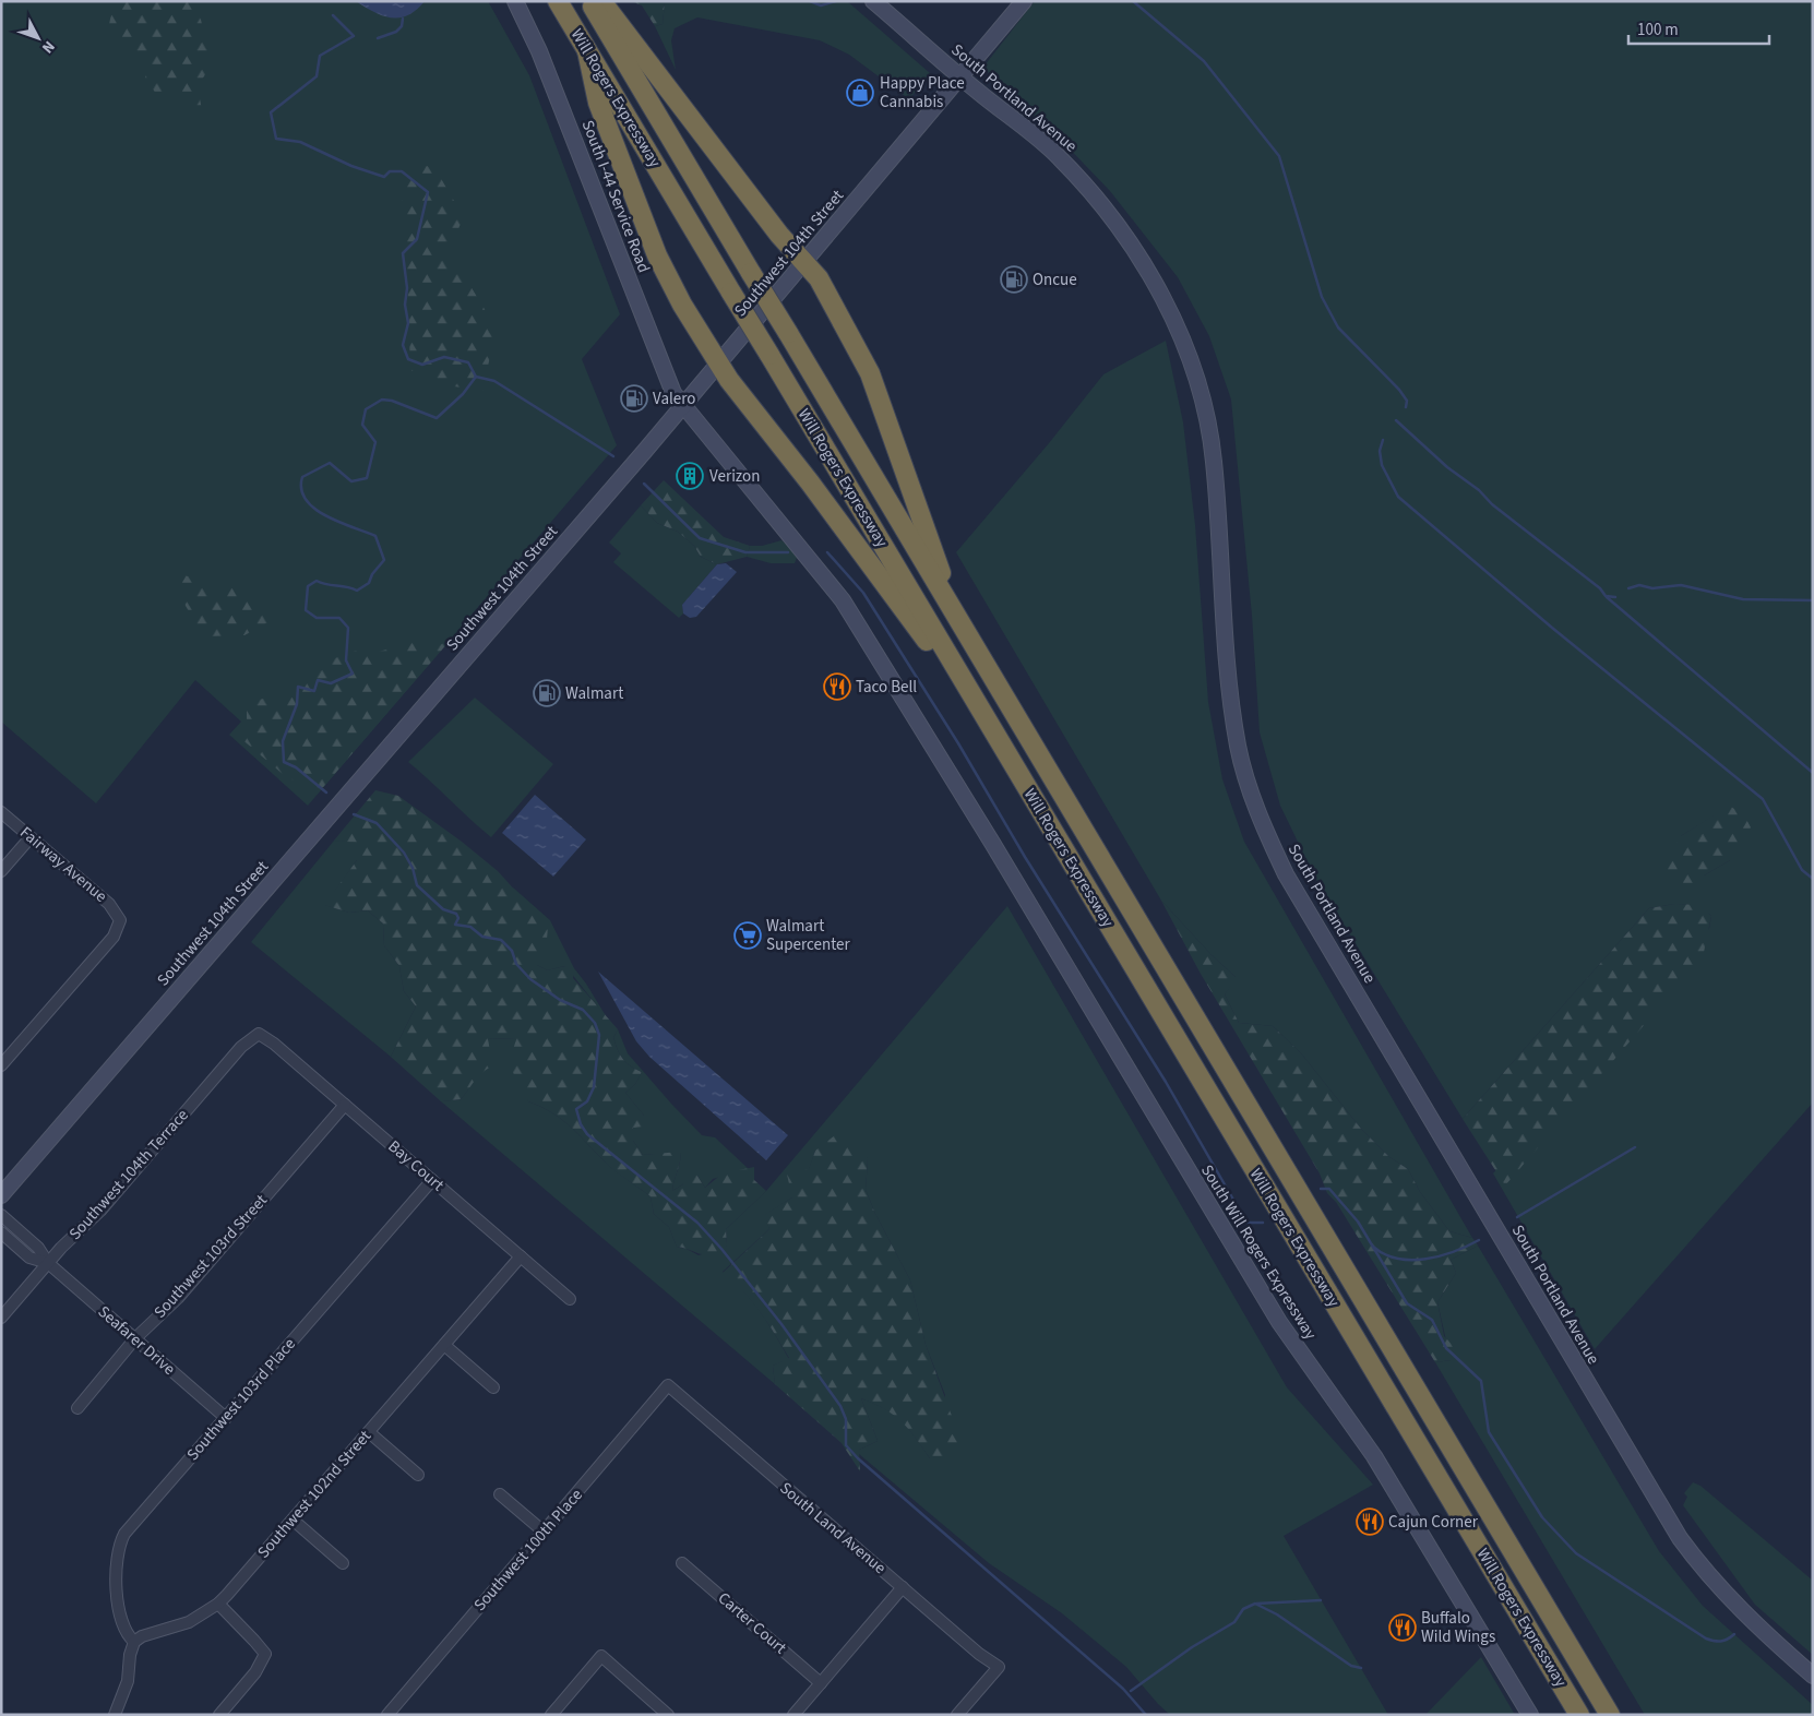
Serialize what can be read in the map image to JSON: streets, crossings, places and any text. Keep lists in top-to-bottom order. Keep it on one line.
{"streets":{"highway":["Will Rogers Expressway"],"main road":["South Portland Avenue","South I-44 Service Road","Southwest 104th Street","South Will Rogers Expressway"],"street":["Fairway Avenue","Bay Court","Southwest 104th Terrace","Southwest 103rd Street","Seafarer Drive","Southwest 103rd Place","Southwest 102nd Street","South Land Avenue","Southwest 100th Place","Carter Court"]},"crossings":[["South Portland Avenue","Southwest 104th Street"],["South I-44 Service Road","Southwest 104th Street"],["South I-44 Service Road","South Will Rogers Expressway"],["Southwest 104th Street","South Will Rogers Expressway"],["Bay Court","Southwest 104th Terrace"],["Bay Court","Southwest 103rd Street"],["Bay Court","Southwest 103rd Place"],["Bay Court","Southwest 102nd Street"],["Southwest 104th Terrace","Seafarer Drive"],["Southwest 103rd Street","Seafarer Drive"],["Seafarer Drive","Southwest 103rd Place"],["Southwest 103rd Place","Southwest 102nd Street"],["South Land Avenue","Southwest 100th Place"]],"places":{"shop":["Happy Place Cannabis"],"fuel station":["Oncue","Valero","Walmart"],"building":["Verizon"],"restaurant":["Taco Bell","Cajun Corner","Buffalo Wild Wings"],"supermarket":["Walmart Supercenter"]},"scale_bar":"100 m","north":"bottom right"}
